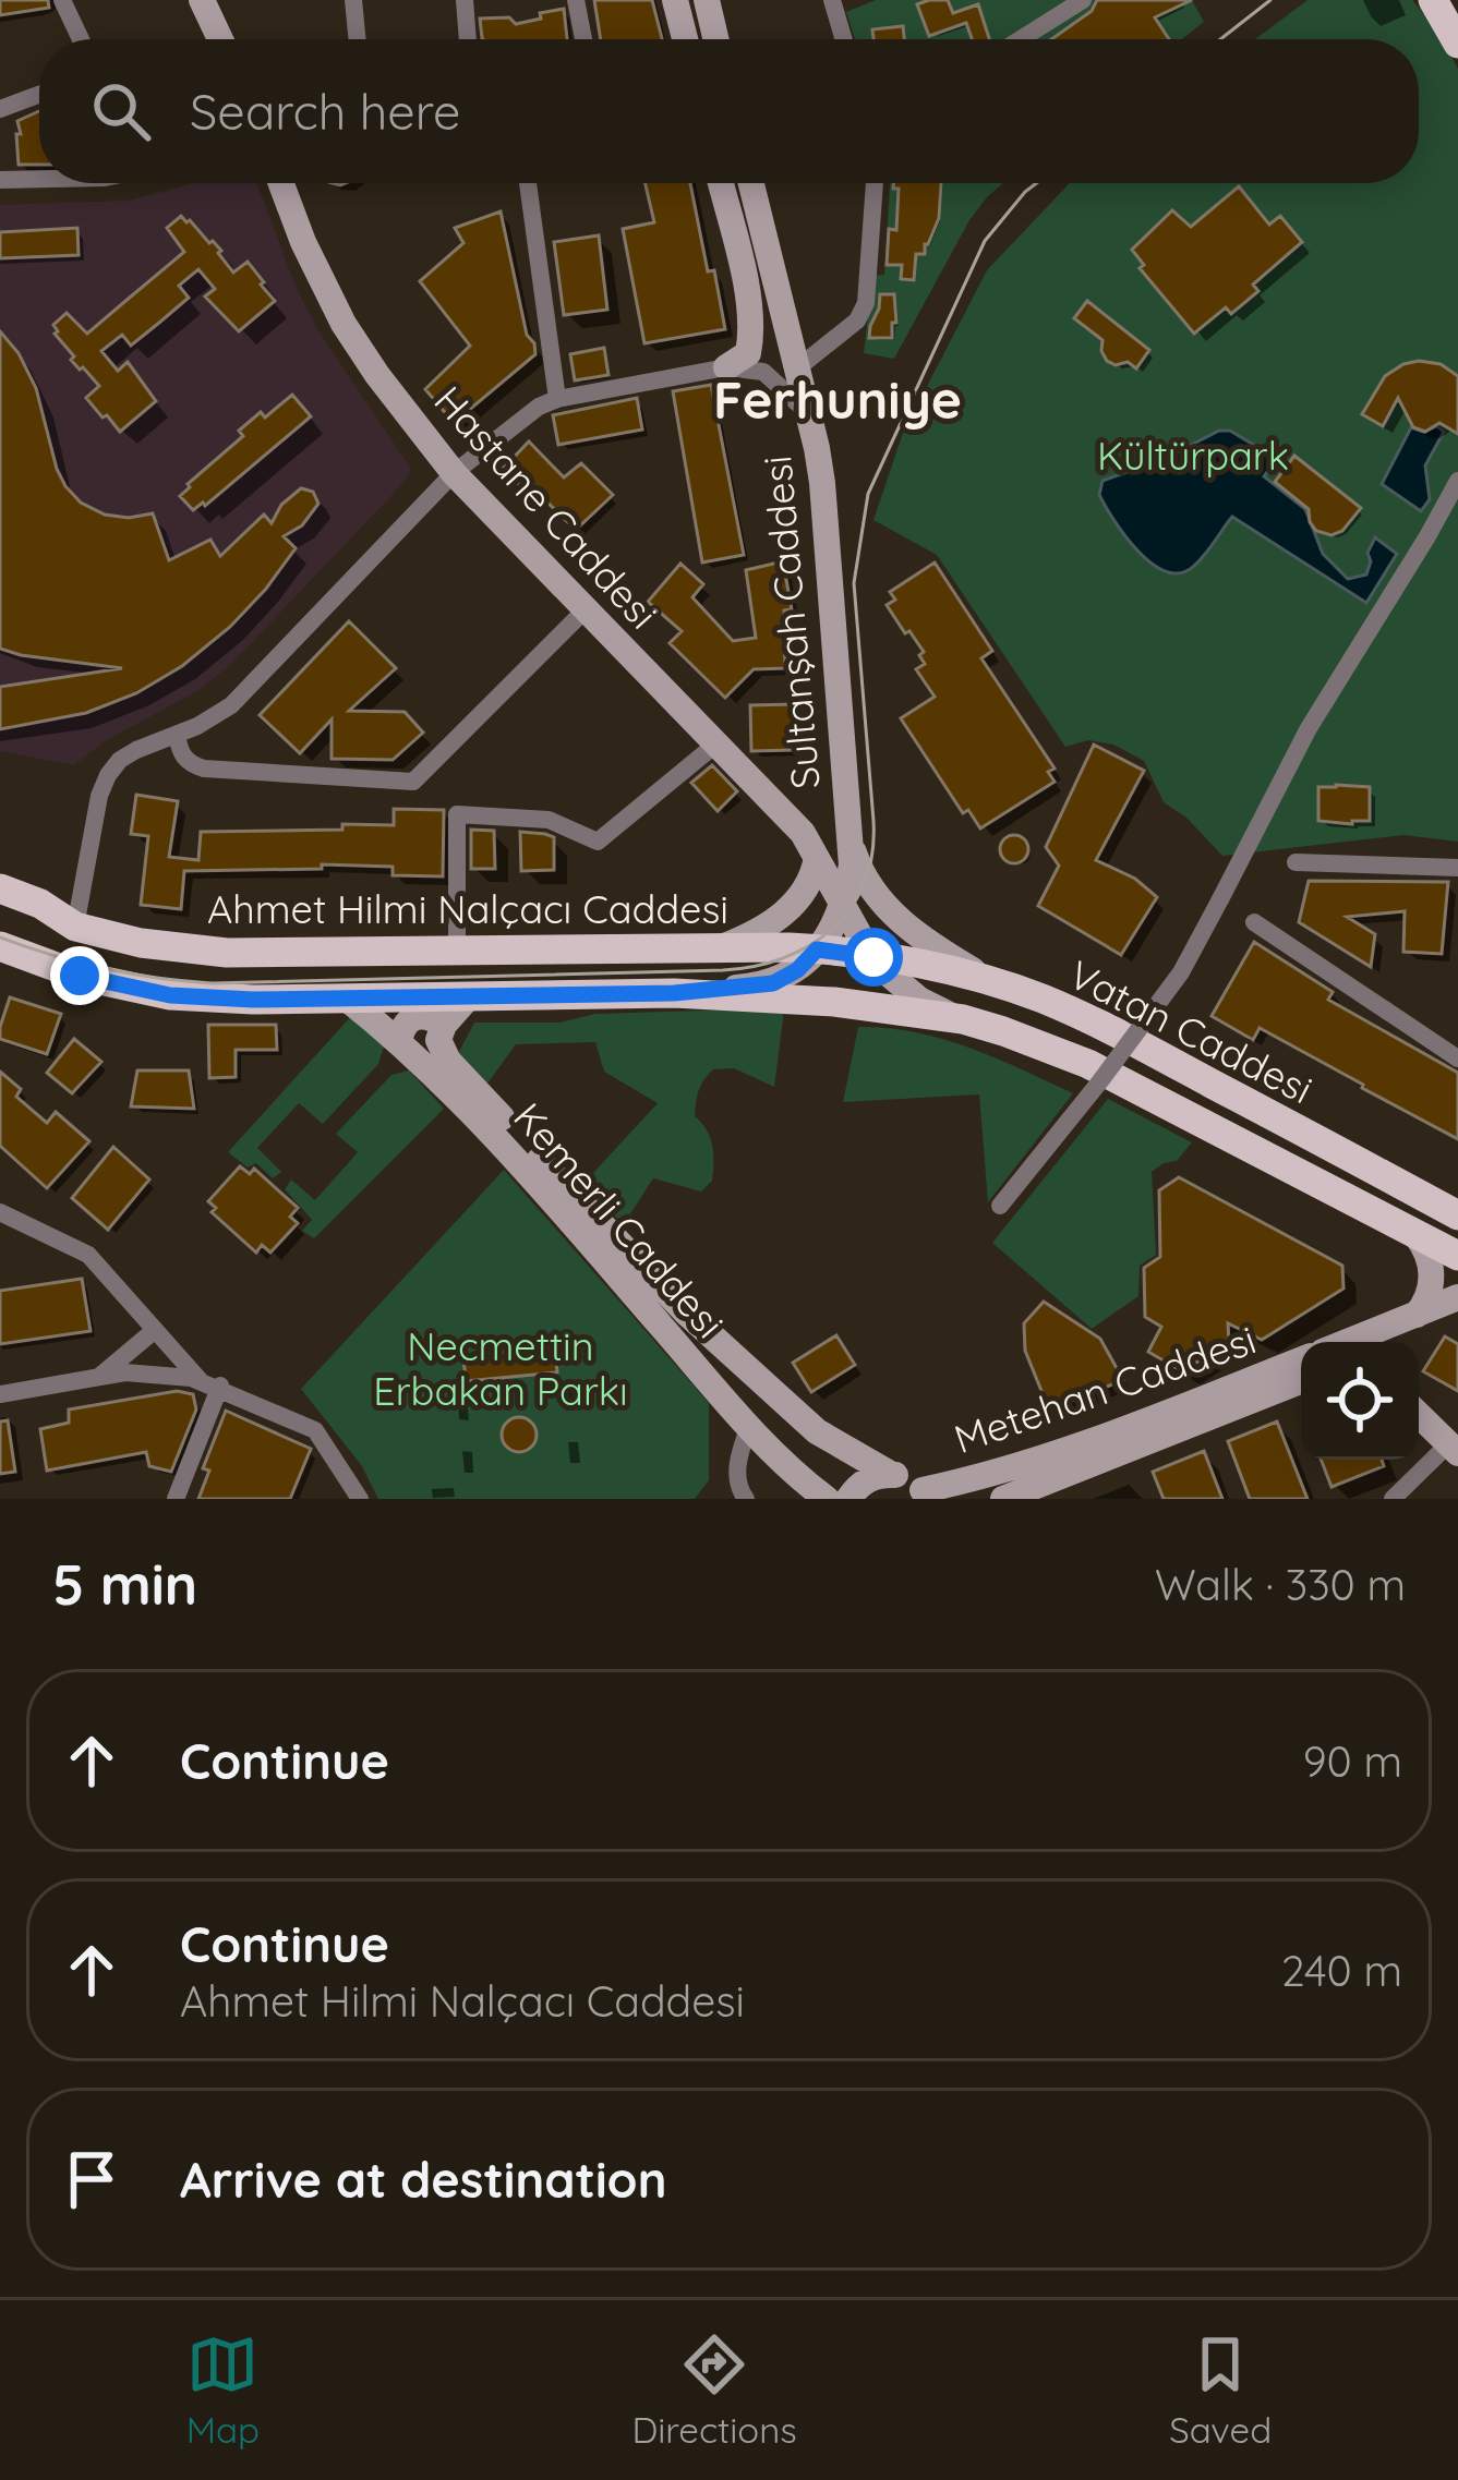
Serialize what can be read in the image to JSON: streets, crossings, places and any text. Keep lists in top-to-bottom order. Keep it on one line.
{"streets":{"main road":["Ahmet Hilmi Nalçacı Caddesi","Vatan Caddesi"],"street":["Hastane Caddesi","Sultanşah Caddesi","Kemerli Caddesi","Metehan Caddesi"]},"crossings":[["Hastane Caddesi","Ahmet Hilmi Nalçacı Caddesi"],["Hastane Caddesi","Vatan Caddesi"],["Ahmet Hilmi Nalçacı Caddesi","Vatan Caddesi"],["Kemerli Caddesi","Metehan Caddesi"]],"districts":["Ferhuniye"],"parks":["Kültürpark","Necmettin Erbakan Parkı"],"page":{"search":"Search here","heading":["5 min","Walk · 330 m"],"list":[["Continue","90 m"],["Continue","Ahmet Hilmi Nalçacı Caddesi","240 m"],"Arrive at destination"],"nav":["Map","Directions","Saved"]}}
